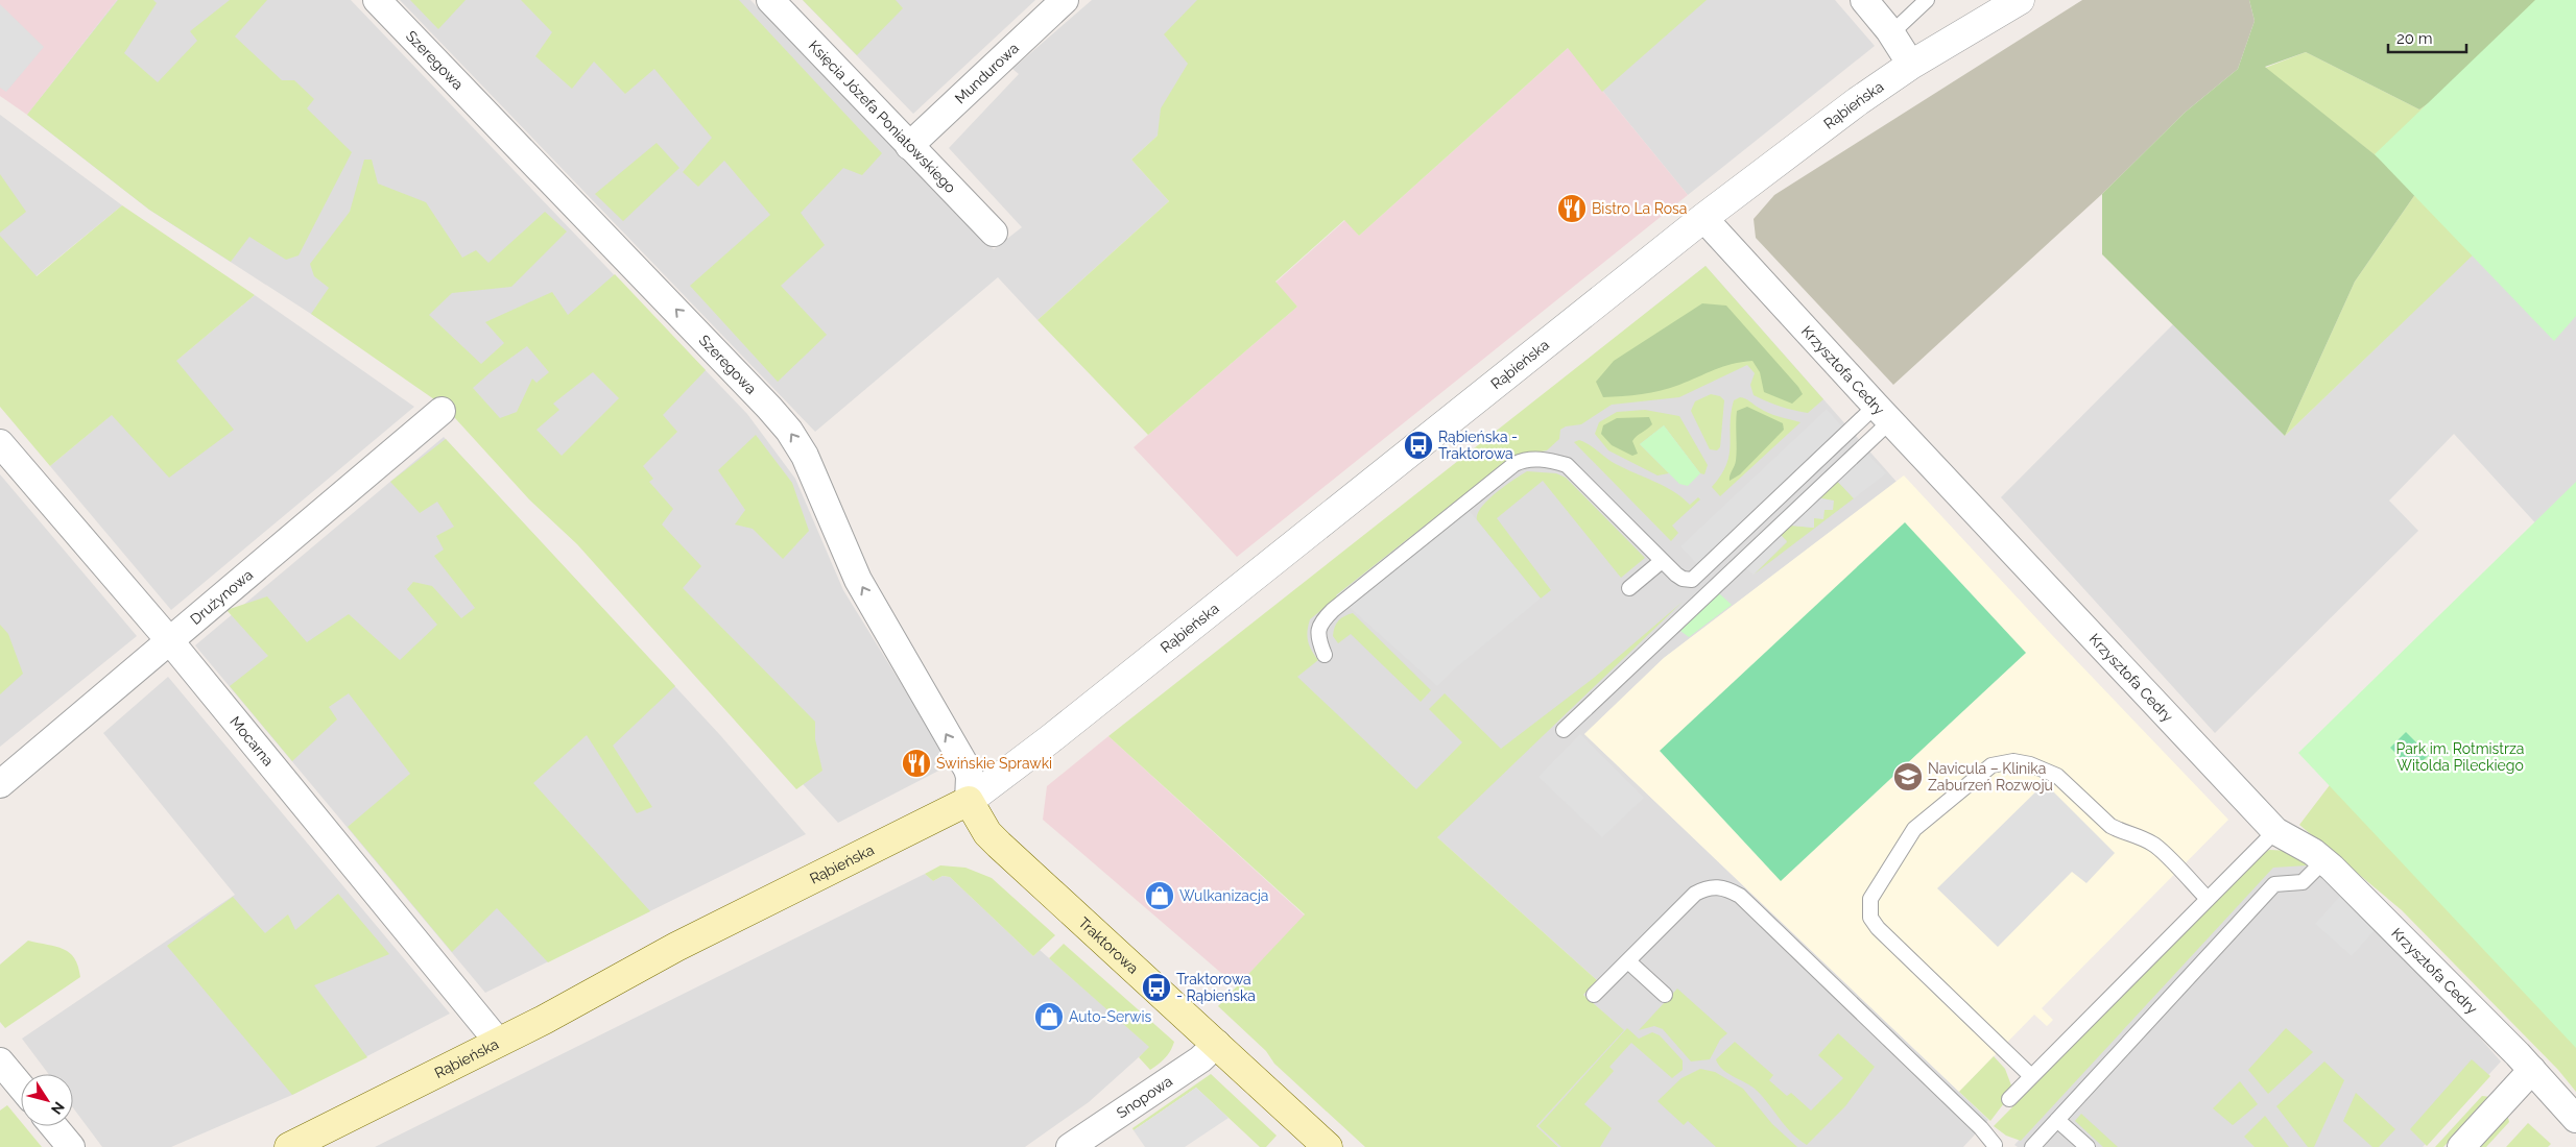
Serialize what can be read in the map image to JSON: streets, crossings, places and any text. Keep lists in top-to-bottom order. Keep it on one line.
{"streets":{"main road":["Rąbieńska","Traktorowa"],"street":["Szeregowa","Mundurowa","Księcia Józefa Poniatowskiego","Krzysztofa Cedry","Drużynowa","Mocarna","Snopowa"]},"crossings":[["Szeregowa","Rąbieńska"],["Szeregowa","Traktorowa"],["Mundurowa","Księcia Józefa Poniatowskiego"],["Rąbieńska","Krzysztofa Cedry"],["Rąbieńska","Mocarna"],["Rąbieńska","Traktorowa"],["Drużynowa","Mocarna"],["Traktorowa","Snopowa"]],"one_way":["Szeregowa"],"parks":["Park im. Rotmistrza Witolda Pileckiego"],"places":{"restaurant":["Bistro La Rosa","Świńskie Sprawki"],"bus stop":["Rąbieńska - Traktorowa","Traktorowa - Rąbieńska"],"school or university":["Navicula – Klinika Zaburzeń Rozwoju"],"shop":["Wulkanizacja","Auto-Serwis"]},"scale_bar":"20 m","north":"bottom right"}
